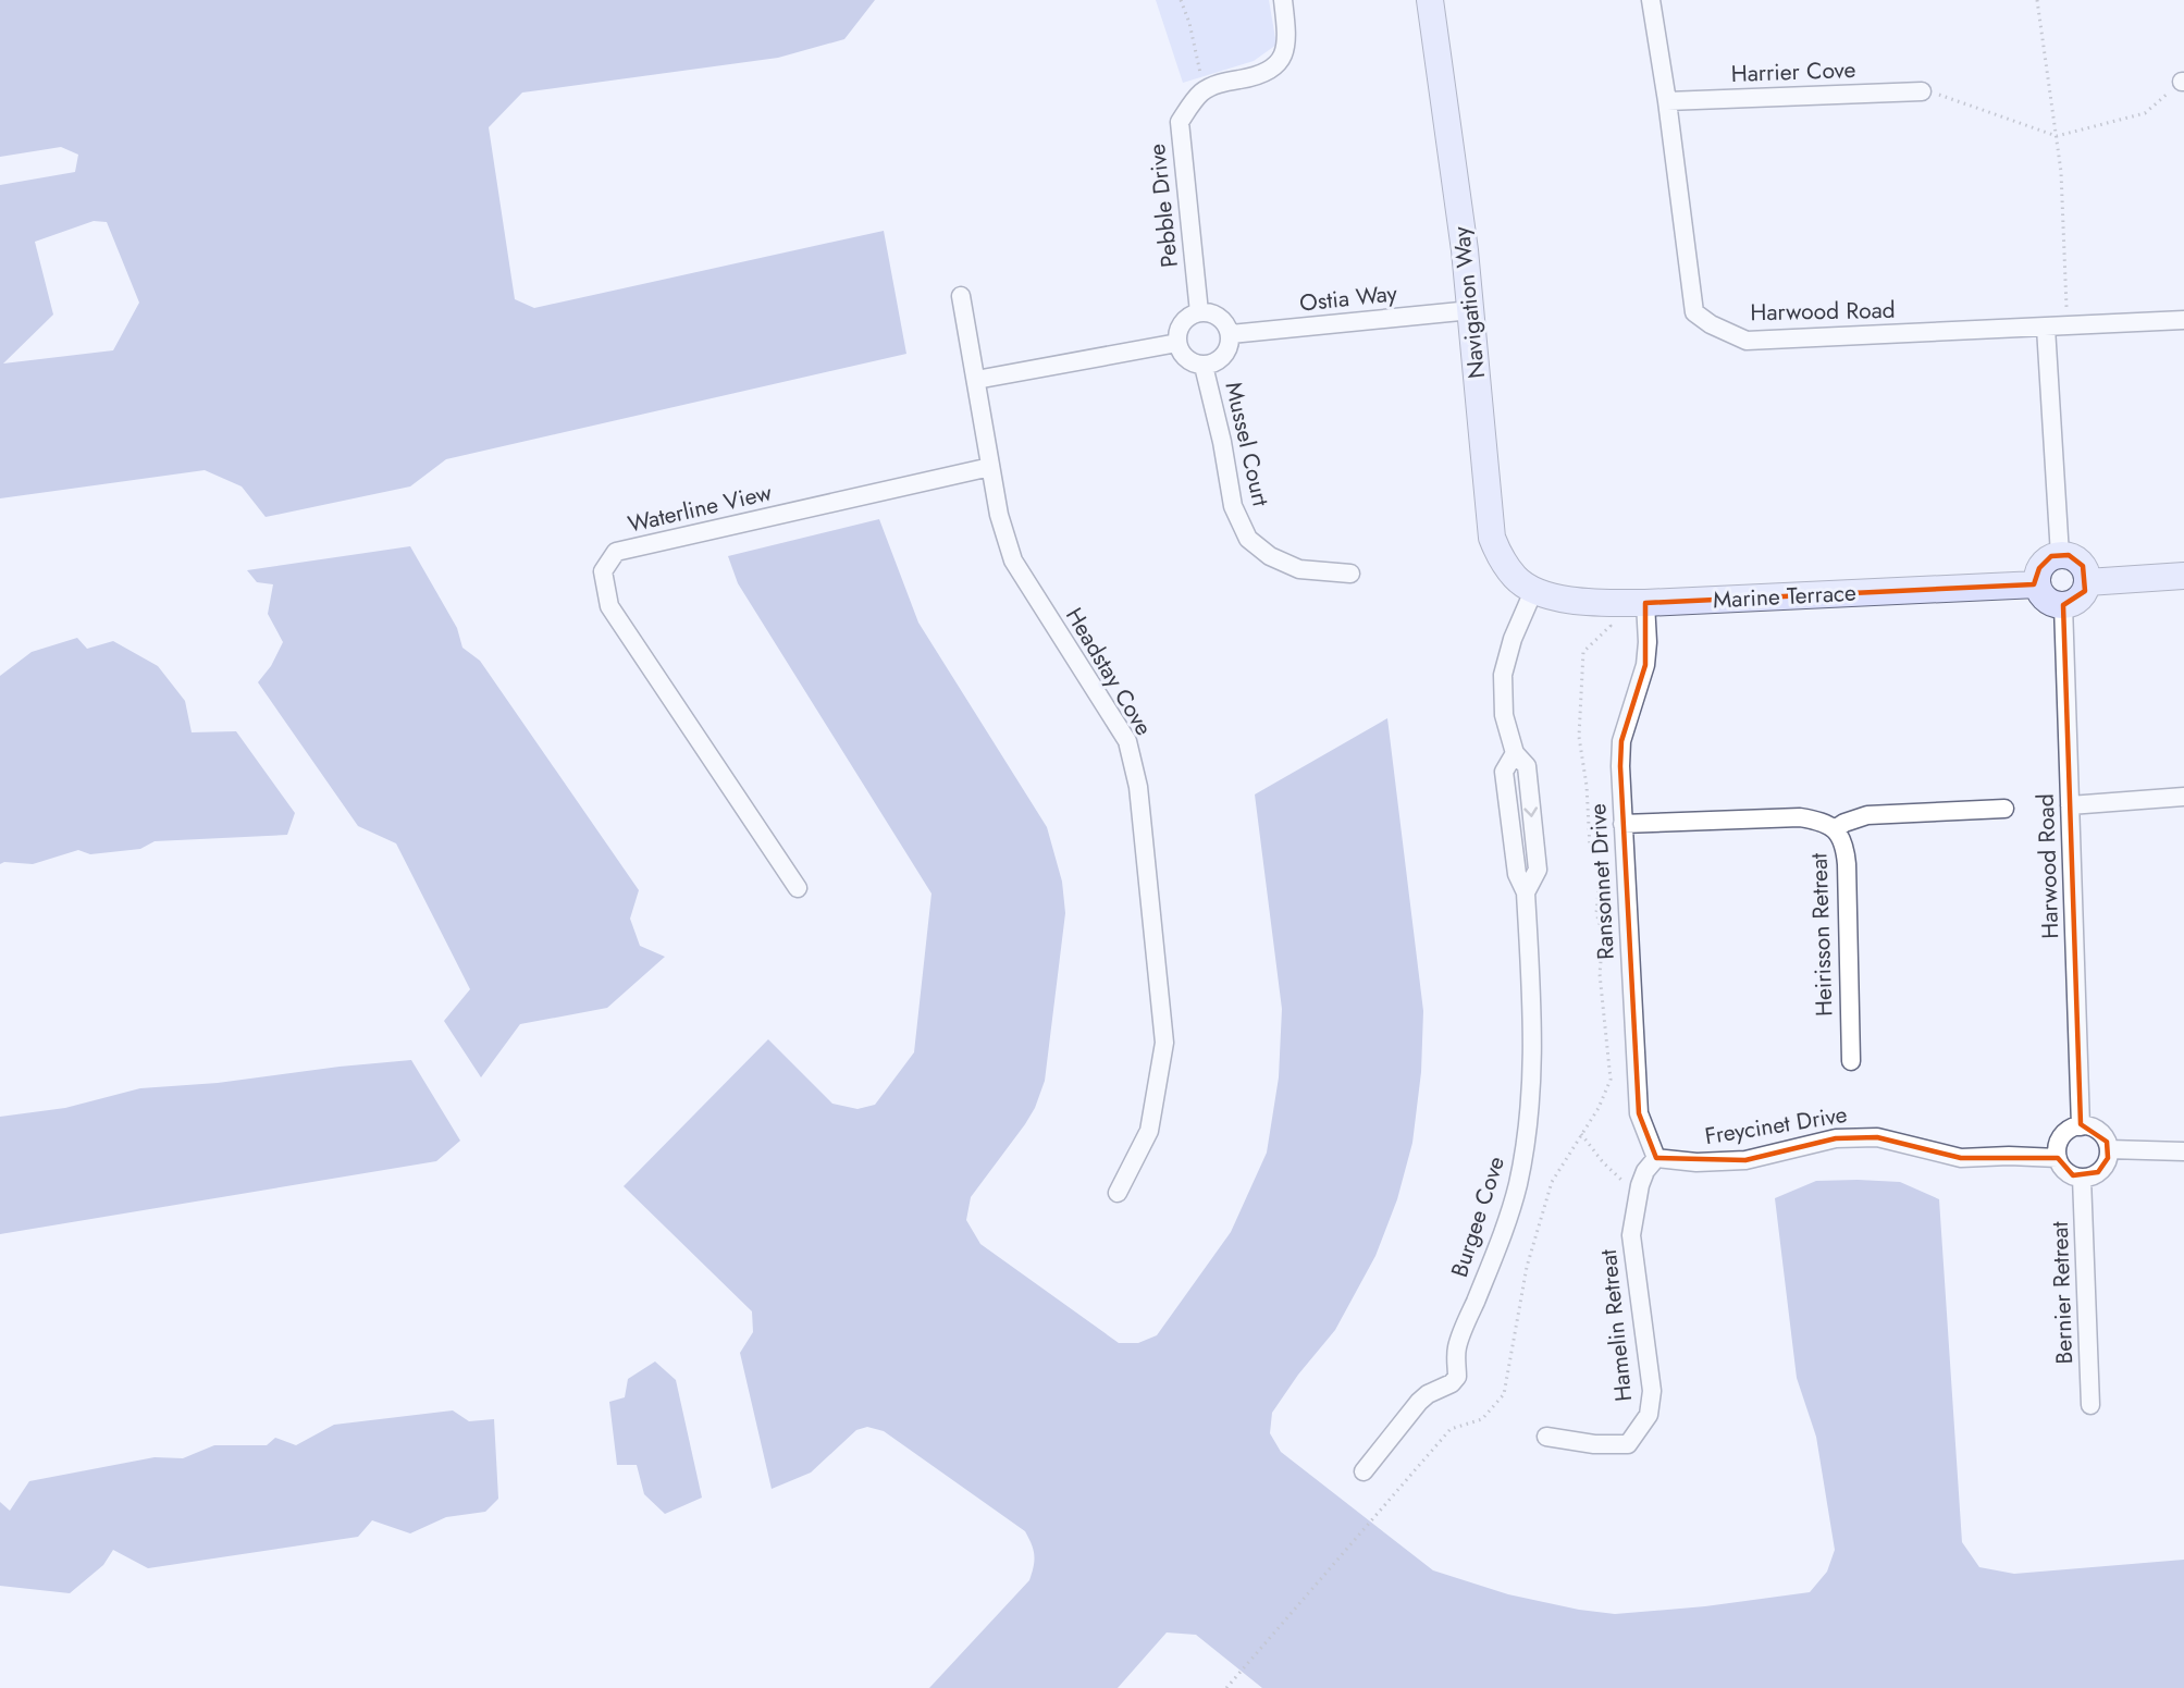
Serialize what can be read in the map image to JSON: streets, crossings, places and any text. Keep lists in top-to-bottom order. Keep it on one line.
{"streets":{"street":["Harrier Cove","Pebble Drive","Ostia Way","Navigation Way","Harwood Road","Mussel Court","Waterline View","Marine Terrace","Headstay Cove","Ransonnet Drive","Heirisson Retreat","Freycinet Drive","Burgee Cove","Bernier Retreat","Hamelin Retreat"]},"crossings":[["Harrier Cove","Harwood Road"],["Pebble Drive","Ostia Way"],["Pebble Drive","Mussel Court"],["Ostia Way","Navigation Way"],["Ostia Way","Mussel Court"],["Navigation Way","Marine Terrace"],["Navigation Way","Burgee Cove"],["Harwood Road","Marine Terrace"],["Harwood Road","Freycinet Drive"],["Harwood Road","Bernier Retreat"],["Waterline View","Headstay Cove"],["Marine Terrace","Ransonnet Drive"],["Marine Terrace","Burgee Cove"],["Ransonnet Drive","Heirisson Retreat"],["Ransonnet Drive","Freycinet Drive"],["Ransonnet Drive","Hamelin Retreat"],["Freycinet Drive","Bernier Retreat"],["Freycinet Drive","Hamelin Retreat"]]}
